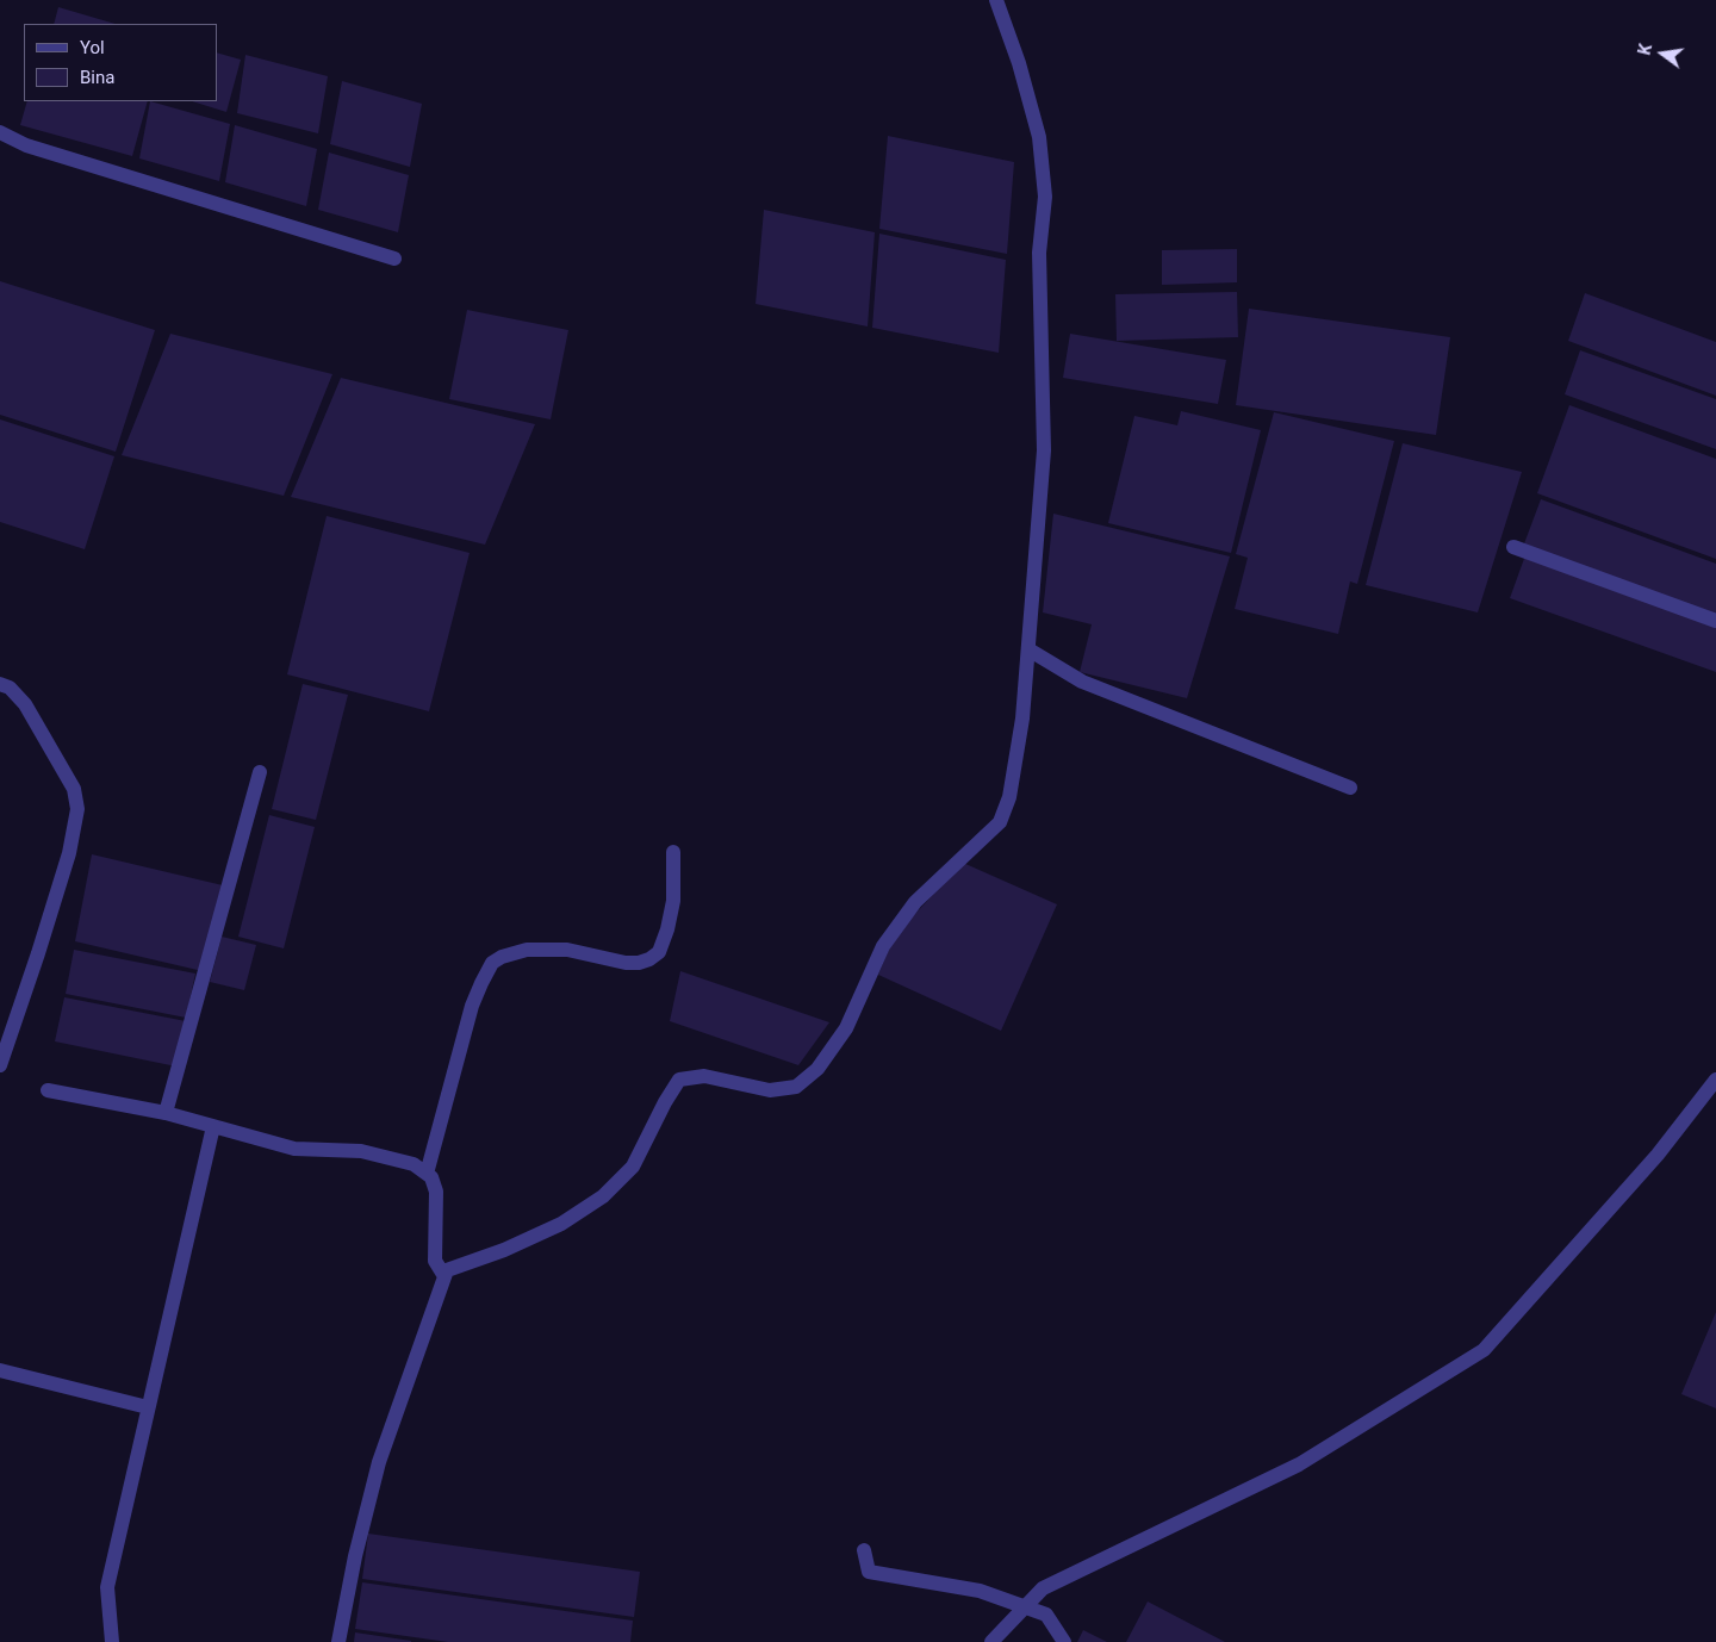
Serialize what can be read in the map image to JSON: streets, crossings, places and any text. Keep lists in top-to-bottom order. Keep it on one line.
{"legend":["Yol","Bina"],"north":"left"}
